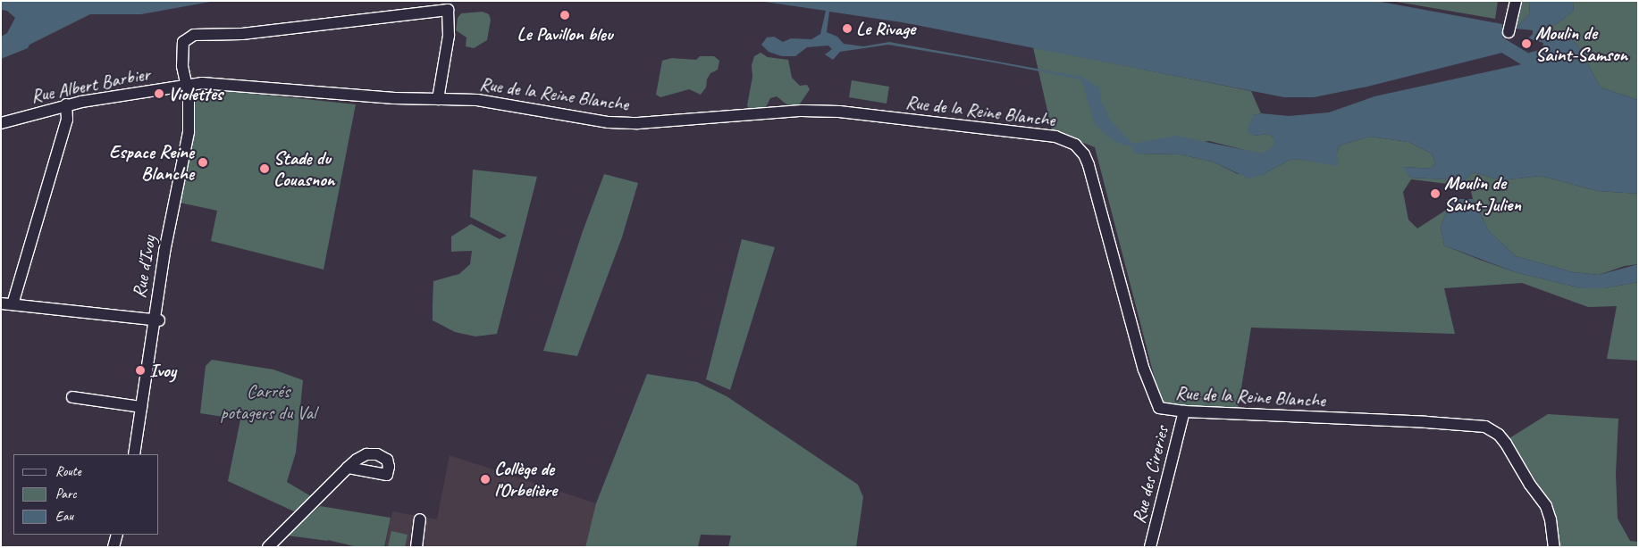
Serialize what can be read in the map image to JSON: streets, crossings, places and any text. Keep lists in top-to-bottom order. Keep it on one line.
{"streets":{"street":["Rue Albert Barbier","Rue de la Reine Blanche","Rue d'Ivoy","Rue des Cireries"]},"crossings":[["Rue Albert Barbier","Rue de la Reine Blanche"],["Rue Albert Barbier","Rue d'Ivoy"],["Rue de la Reine Blanche","Rue d'Ivoy"],["Rue de la Reine Blanche","Rue des Cireries"]],"parks":["Carrés potagers du Val"],"places":["Le Pavillon bleu","Le Rivage","Moulin de Saint-Samson","Violettes","Espace Reine Blanche","Stade du Couasnon","Moulin de Saint-Julien","Ivoy","Collège de l'Orbelière"],"legend":["Route","Parc","Eau"]}
